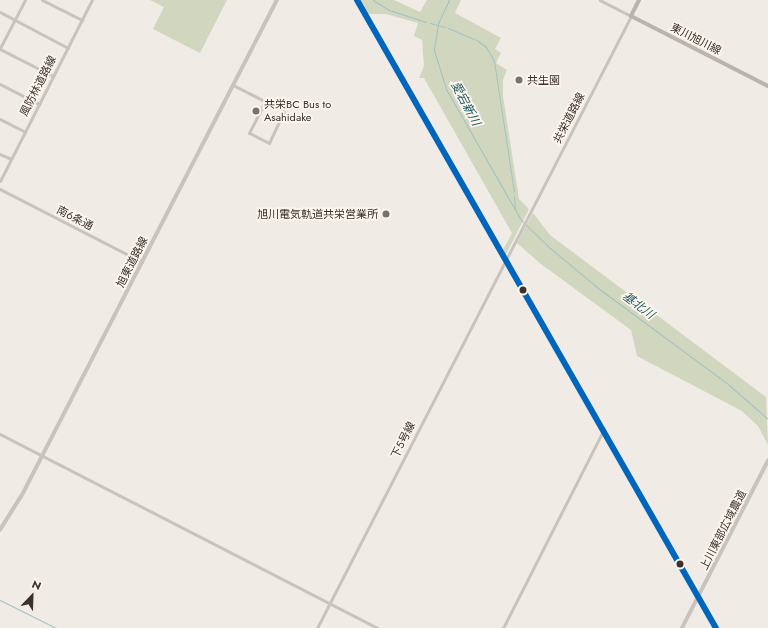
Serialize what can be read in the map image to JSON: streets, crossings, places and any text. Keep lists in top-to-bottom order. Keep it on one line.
{"streets":{"main road":["東川旭川線"],"street":["風防林道路線","共栄道路線","南6条通","旭東道路線","下5号線","上川東部広域農道"]},"crossings":[["東川旭川線","共栄道路線"],["共栄道路線","下5号線"],["南6条通","旭東道路線"]],"water":["愛宕新川","基北川"],"places":["共生園","共栄BC Bus to Asahidake","旭川電気軌道共栄営業所"],"north":"top right"}
